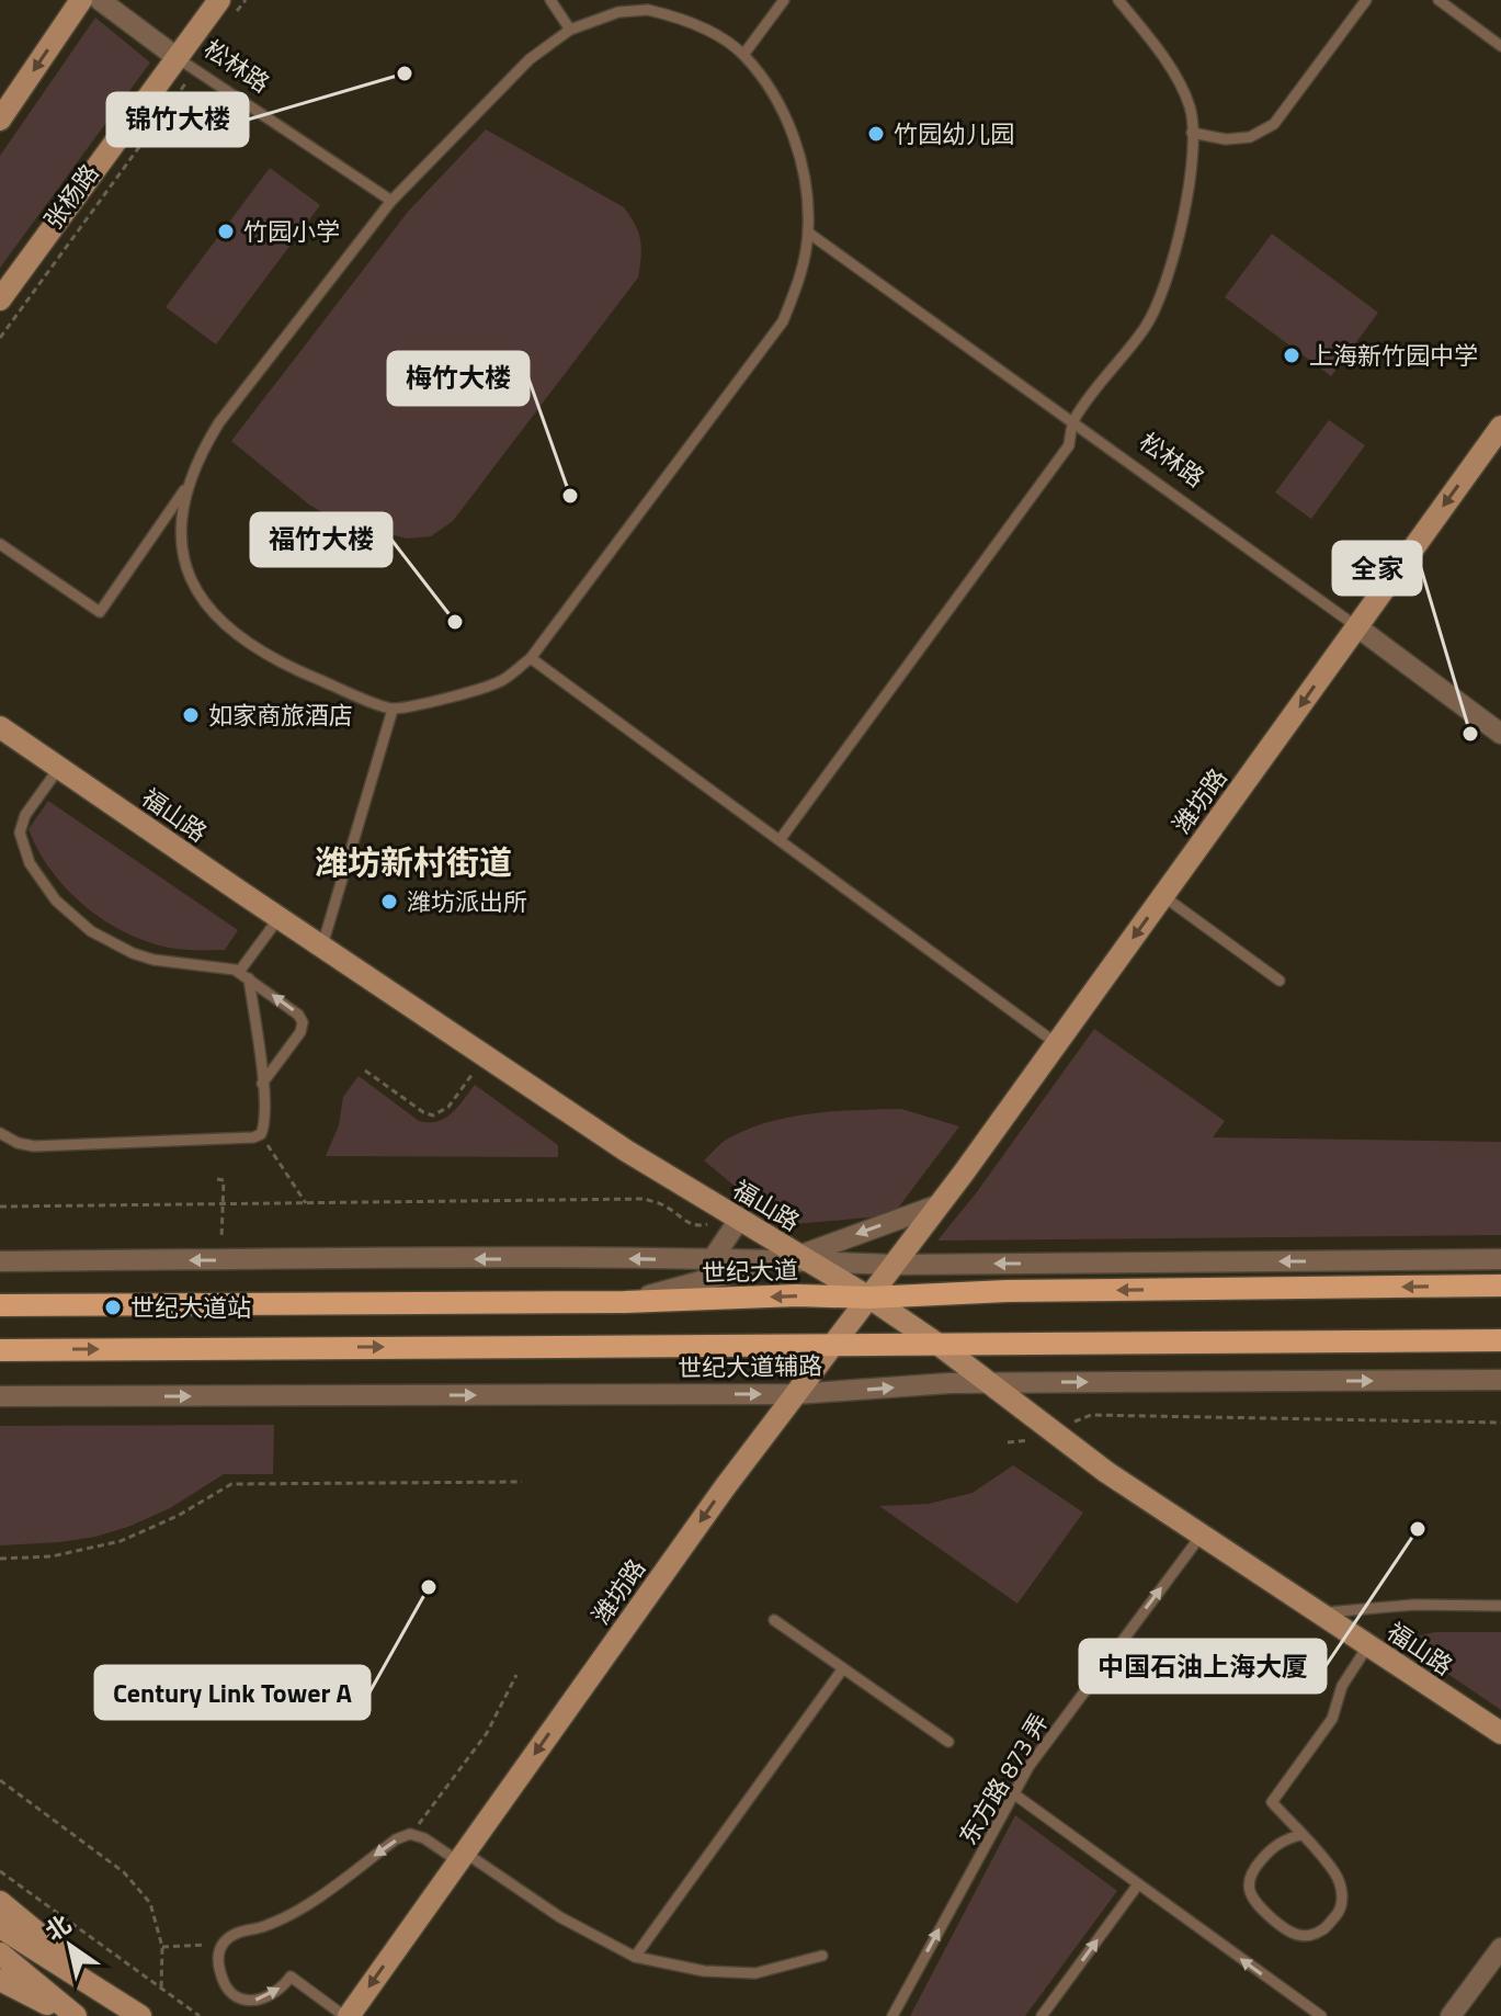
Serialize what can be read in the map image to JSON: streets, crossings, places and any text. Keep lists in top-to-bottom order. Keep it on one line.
{"streets":{"main road":["世纪大道"],"street":["松林路","张杨路","潍坊路","福山路","世纪大道辅路"],"lane":["东方路 873 弄"]},"crossings":[["松林路","张杨路"],["松林路","潍坊路"],["潍坊路","福山路"],["潍坊路","世纪大道"],["潍坊路","世纪大道辅路"],["福山路","世纪大道"],["福山路","世纪大道辅路"],["福山路","东方路 873 弄"]],"one_way":["潍坊路","东方路 873 弄"],"districts":["潍坊新村街道"],"places":["锦竹大楼","竹园幼儿园","竹园小学","上海新竹园中学","梅竹大楼","福竹大楼","如家商旅酒店","全家","潍坊派出所","世纪大道站","中国石油上海大厦","Century Link Tower A"],"north":"top left"}
